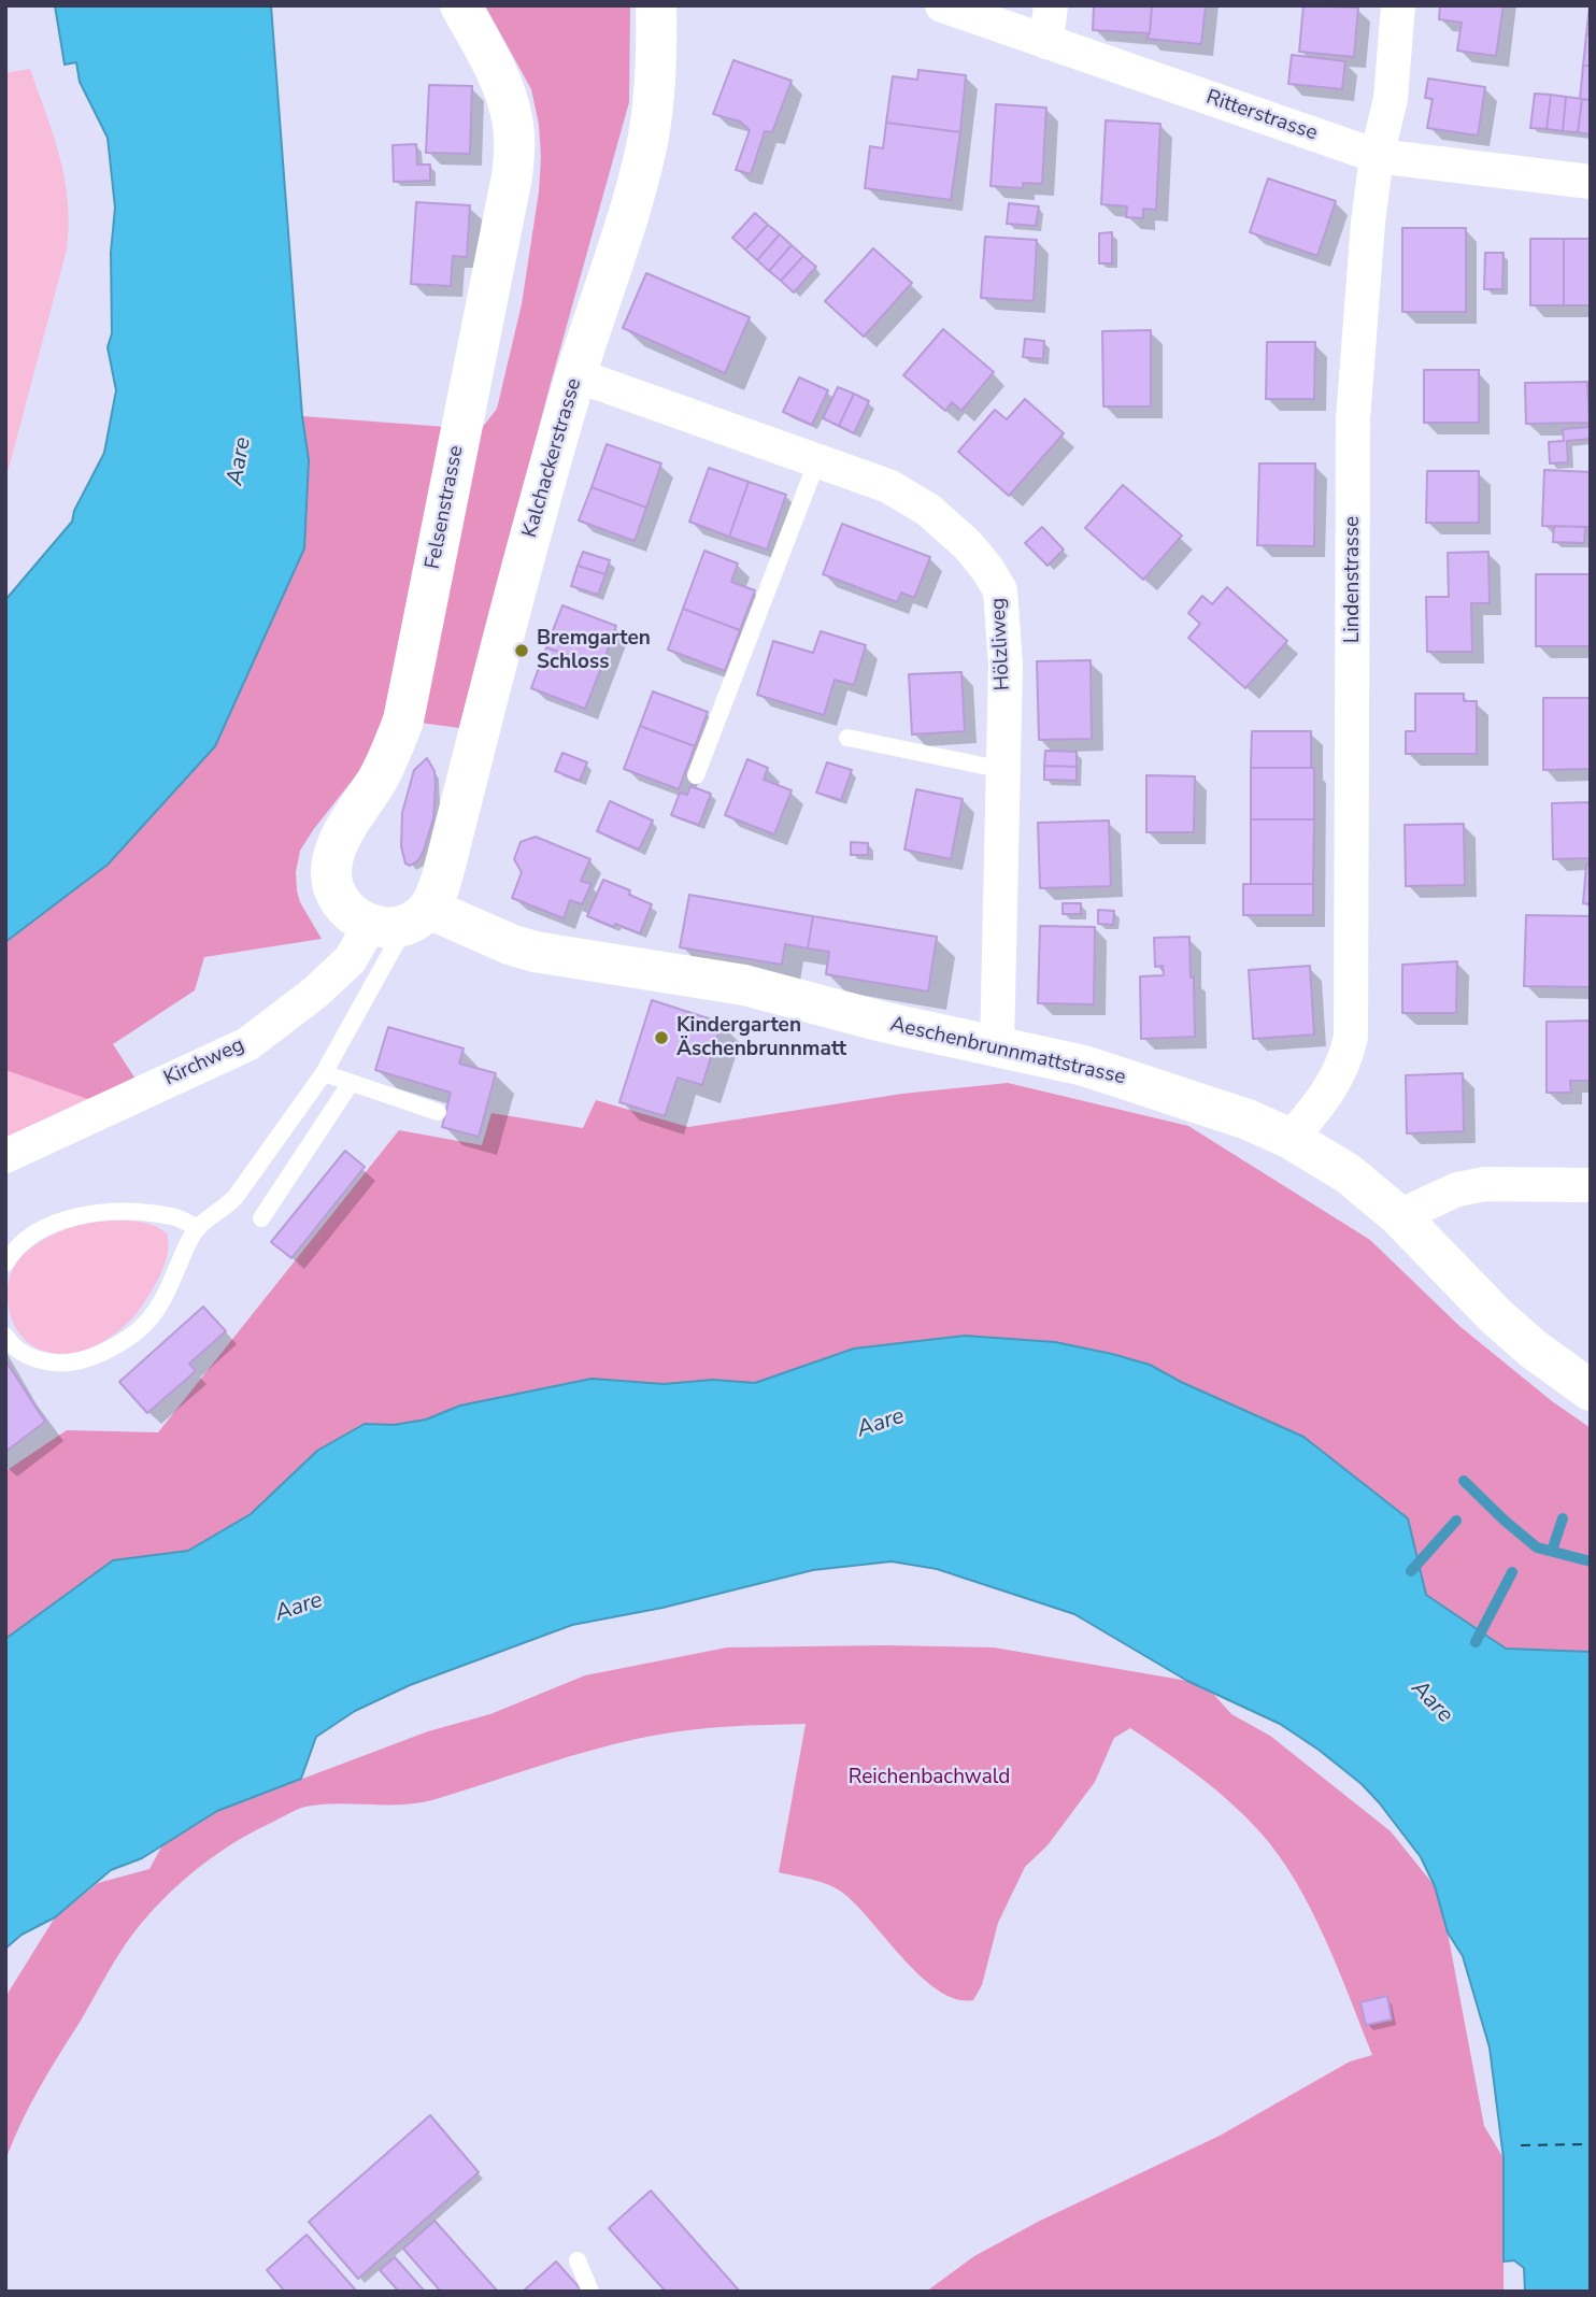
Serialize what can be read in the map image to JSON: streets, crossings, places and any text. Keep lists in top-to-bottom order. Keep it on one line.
{"streets":{"street":["Ritterstrasse","Kalchackerstrasse","Felsenstrasse","Lindenstrasse","Hölzliweg","Aeschenbrunnmattstrasse","Kirchweg"]},"crossings":[["Ritterstrasse","Lindenstrasse"],["Kalchackerstrasse","Felsenstrasse"],["Kalchackerstrasse","Hölzliweg"],["Kalchackerstrasse","Aeschenbrunnmattstrasse"],["Kalchackerstrasse","Kirchweg"],["Felsenstrasse","Aeschenbrunnmattstrasse"],["Felsenstrasse","Kirchweg"],["Lindenstrasse","Aeschenbrunnmattstrasse"],["Hölzliweg","Aeschenbrunnmattstrasse"],["Aeschenbrunnmattstrasse","Kirchweg"]],"water":["Aare"],"parks":["Reichenbachwald"],"places":["Bremgarten Schloss","Kindergarten Äschenbrunnmatt"]}
